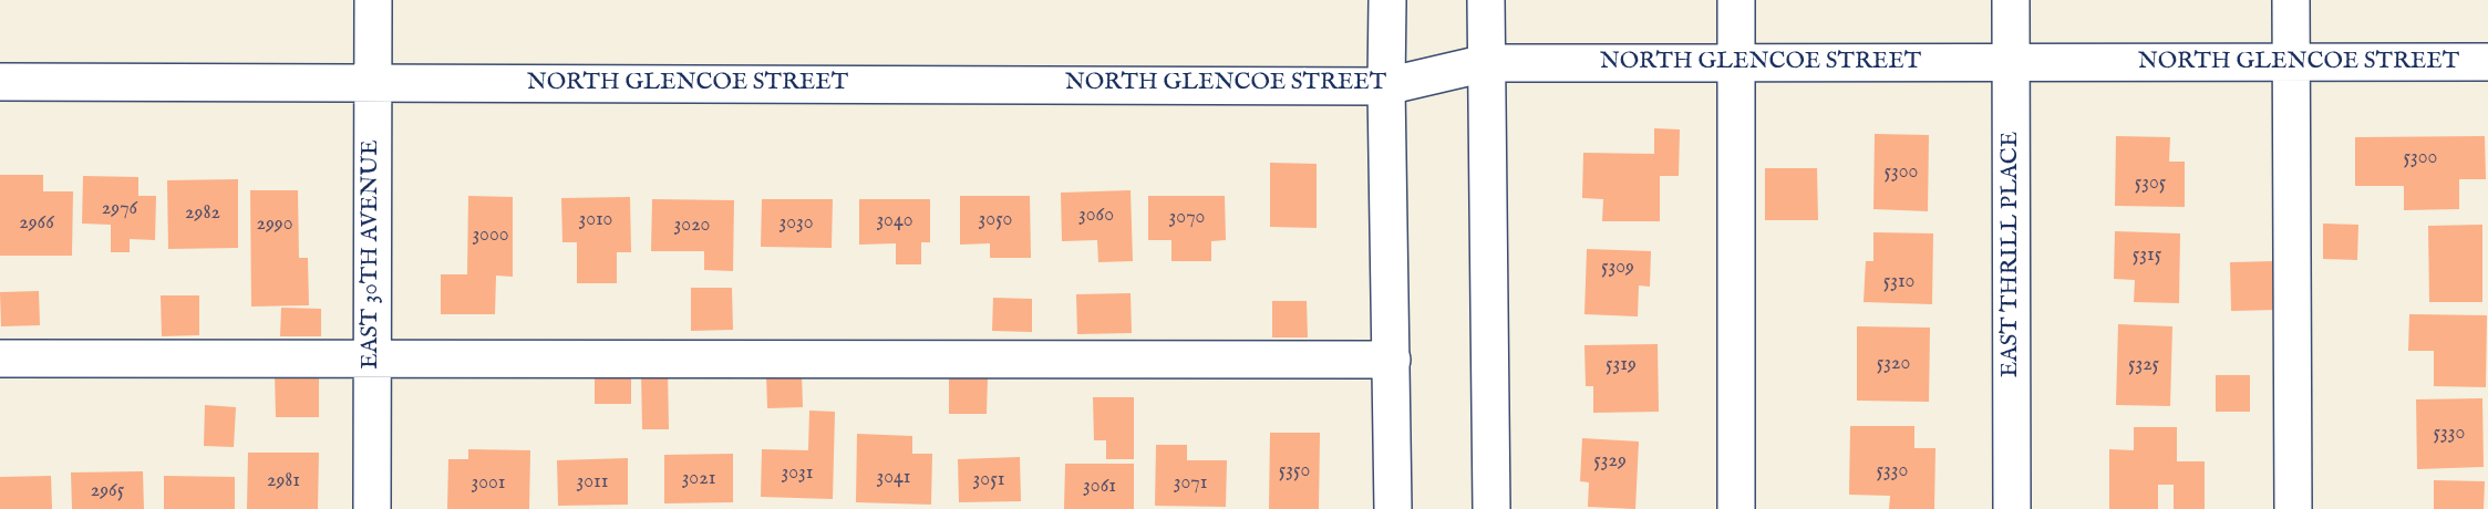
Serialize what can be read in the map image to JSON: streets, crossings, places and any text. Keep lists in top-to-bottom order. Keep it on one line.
{"streets":{"street":["NORTH GLENCOE STREET","EAST 30TH AVENUE","EAST THRILL PLACE"]},"crossings":[["NORTH GLENCOE STREET","EAST 30TH AVENUE"],["NORTH GLENCOE STREET","EAST THRILL PLACE"]],"house_numbers":["5300","5300","5305","2976","2982","3060","3070","3010","3050","3040","2966","3030","2990","3020","3000","5315","5309","5310","5320","5319","5325","5330","5329","5350","5330","3031","3041","3021","3051","2981","3011","3001","3071","3061","2965"]}
